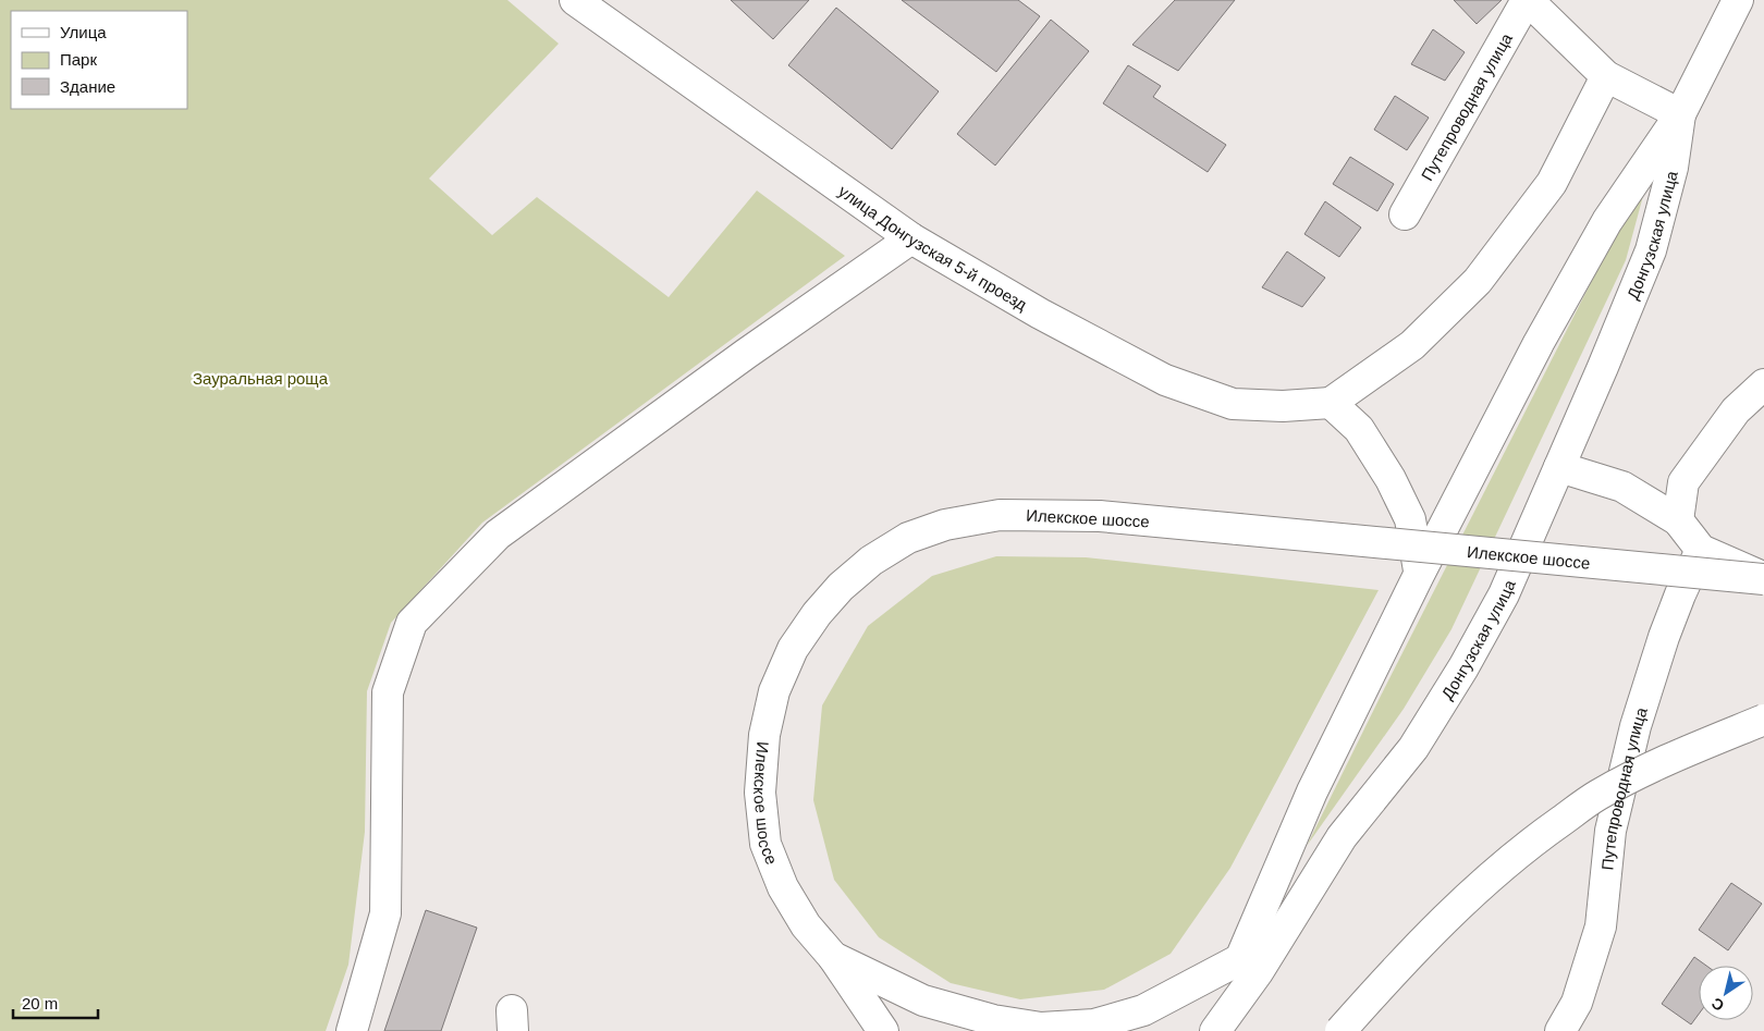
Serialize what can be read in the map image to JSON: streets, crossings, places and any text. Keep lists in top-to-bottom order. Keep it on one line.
{"streets":{"main road":["Путепроводная улица","Донгузская улица","улица Донгузская 5-й проезд","Илекское шоссе"]},"crossings":[["Путепроводная улица","Донгузская улица"]],"parks":["Зауральная роща"],"legend":["Улица","Парк","Здание"],"scale_bar":"20 m","north":"bottom left"}
